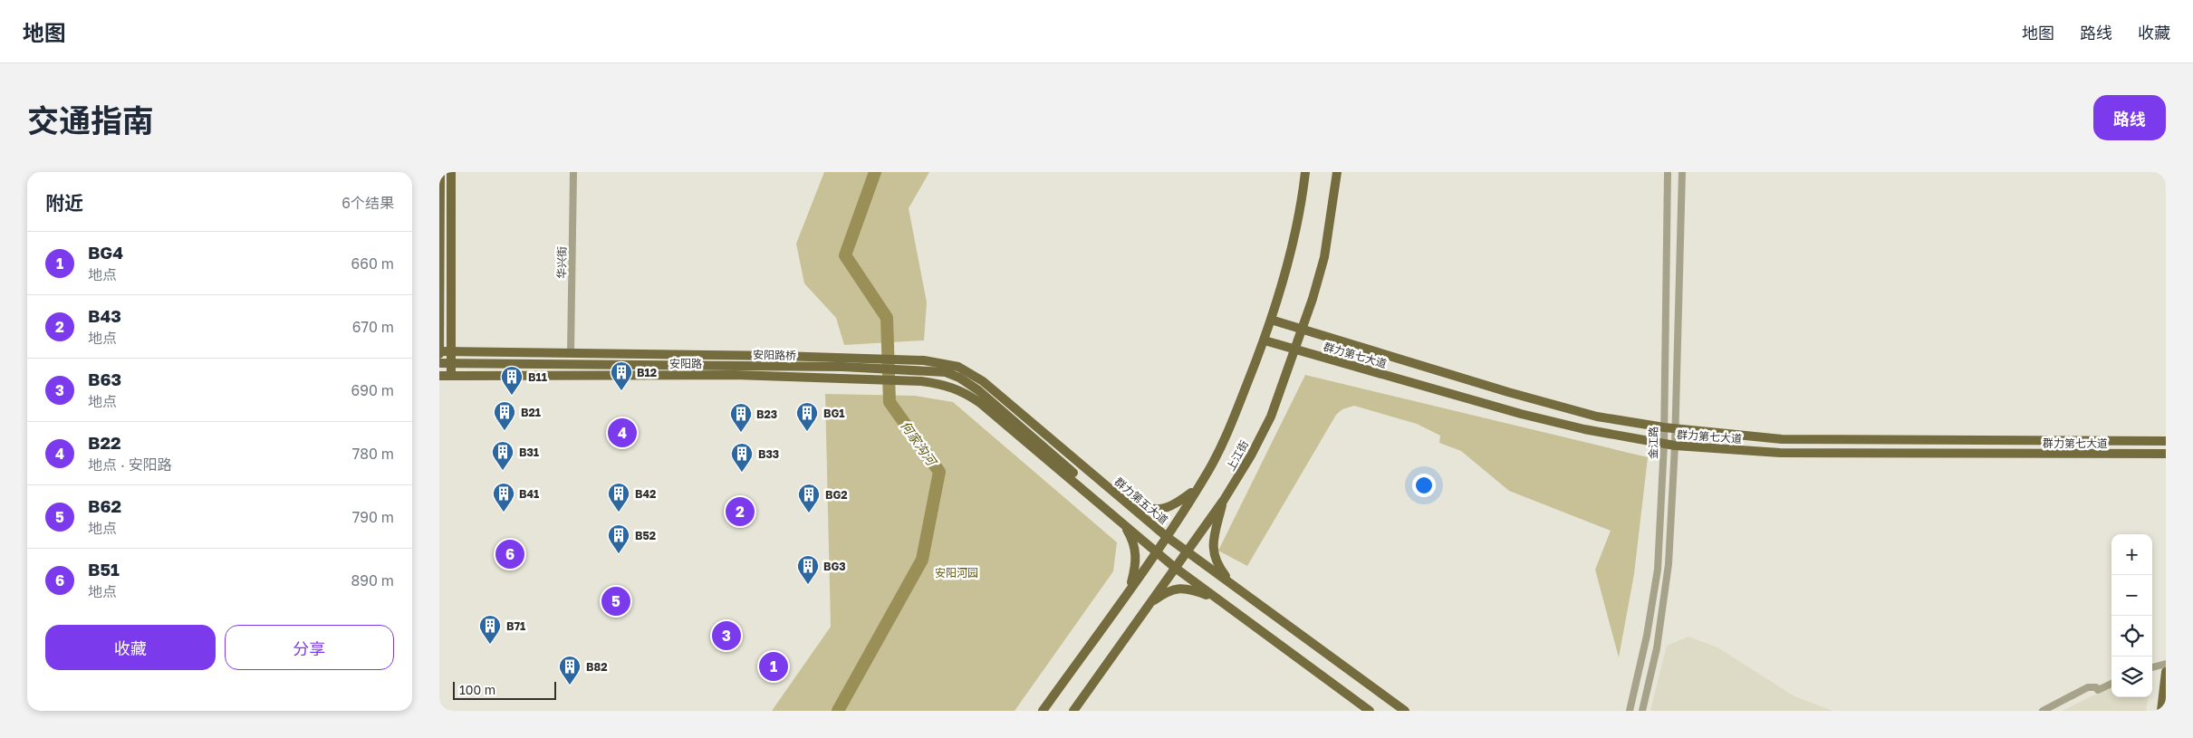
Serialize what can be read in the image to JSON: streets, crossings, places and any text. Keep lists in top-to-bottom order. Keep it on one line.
{"streets":{"main road":["安阳路桥","群力第七大道","安阳路","上江街","群力第五大道"],"street":["华兴街","金江路"]},"crossings":[["华兴街","安阳路"],["安阳路桥","安阳路"],["群力第七大道","金江路"],["群力第七大道","上江街"],["安阳路","群力第五大道"],["上江街","群力第五大道"]],"water":["何家沟河"],"parks":["安阳河园"],"places":{"building":["B12","B11","B21","BG1","B23","B31","B33","B41","B42","BG2","B52","BG3","B71","B82"]},"scale_bar":"100 m","page":{"header":"地图","nav":["地图","路线","收藏"],"title":"交通指南","buttons":["路线",["收藏","分享"]],"heading":["附近","6个结果"],"list":[{"mark":"1","name":"BG4","note":"地点","value":"660 m"},{"mark":"2","name":"B43","note":"地点","value":"670 m"},{"mark":"3","name":"B63","note":"地点","value":"690 m"},{"mark":"4","name":"B22","note":"地点 · 安阳路","value":"780 m"},{"mark":"5","name":"B62","note":"地点","value":"790 m"},{"mark":"6","name":"B51","note":"地点","value":"890 m"}],"pins":["4","2","6","5","3","1"],"map_buttons":["+","−"],"scale":"100 m"}}
